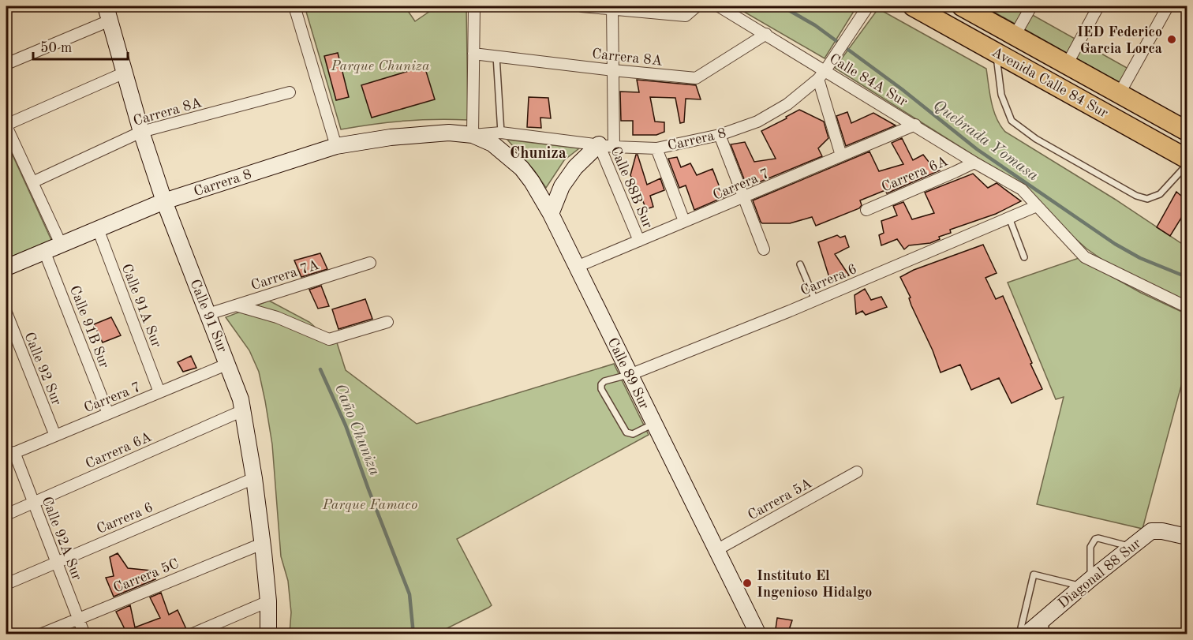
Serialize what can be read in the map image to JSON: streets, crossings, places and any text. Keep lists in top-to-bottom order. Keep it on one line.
{"streets":{"highway":["Avenida Calle 84 Sur"],"street":["Carrera 8A","Calle 84A Sur","Carrera 8","Carrera 6A","Carrera 7","Calle 88B Sur","Carrera 7A","Carrera 6","Calle 91A Sur","Calle 91 Sur","Calle 91B Sur","Calle 92 Sur","Calle 89 Sur","Carrera 5A","Calle 92A Sur","Diagonal 88 Sur","Carrera 5C"]},"crossings":[["Carrera 8A","Calle 84A Sur"],["Carrera 8A","Calle 88B Sur"],["Carrera 8A","Calle 91 Sur"],["Calle 84A Sur","Carrera 8"],["Calle 84A Sur","Carrera 6A"],["Calle 84A Sur","Carrera 7"],["Calle 84A Sur","Carrera 6"],["Carrera 8","Calle 88B Sur"],["Carrera 8","Calle 91A Sur"],["Carrera 8","Calle 91 Sur"],["Carrera 8","Calle 91B Sur"],["Carrera 8","Calle 89 Sur"],["Carrera 6A","Calle 91 Sur"],["Carrera 6A","Calle 92A Sur"],["Carrera 7","Calle 88B Sur"],["Carrera 7","Calle 91A Sur"],["Carrera 7","Calle 91 Sur"],["Carrera 7","Calle 91B Sur"],["Carrera 7","Calle 92 Sur"],["Carrera 7","Calle 89 Sur"],["Carrera 7","Calle 92A Sur"],["Carrera 7A","Calle 91 Sur"],["Carrera 6","Calle 91 Sur"],["Carrera 6","Calle 89 Sur"],["Carrera 6","Calle 92A Sur"],["Calle 91 Sur","Carrera 5C"],["Calle 89 Sur","Carrera 5A"],["Calle 92A Sur","Carrera 5C"]],"districts":["Chuniza"],"water":["Quebrada Yomasa","Caño Chuniza"],"parks":["Parque Chuniza","Parque Famaco"],"places":["IED Federico Garcia Lorca","Instituto El Ingenioso Hidalgo"],"scale_bar":"50 m"}
